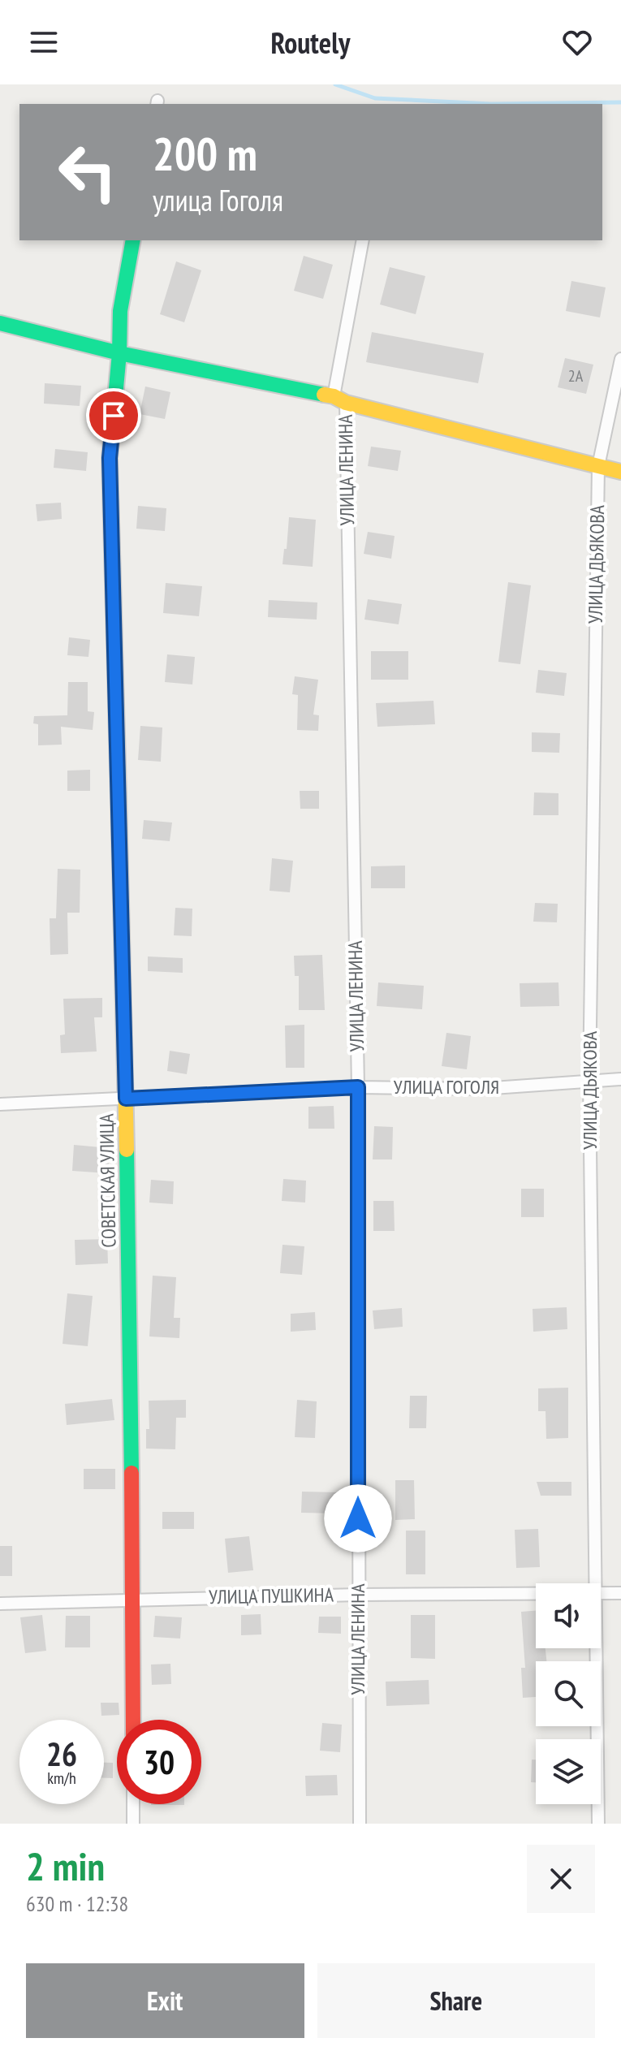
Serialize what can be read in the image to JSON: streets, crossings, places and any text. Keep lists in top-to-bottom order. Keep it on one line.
{"streets":{"street":["УЛИЦА ЛЕНИНА","УЛИЦА ДЬЯКОВА","УЛИЦА ГОГОЛЯ","СОВЕТСКАЯ УЛИЦА","УЛИЦА ПУШКИНА"]},"crossings":[["УЛИЦА ЛЕНИНА","УЛИЦА ГОГОЛЯ"],["УЛИЦА ЛЕНИНА","УЛИЦА ПУШКИНА"],["УЛИЦА ДЬЯКОВА","УЛИЦА ГОГОЛЯ"],["УЛИЦА ГОГОЛЯ","СОВЕТСКАЯ УЛИЦА"],["СОВЕТСКАЯ УЛИЦА","УЛИЦА ПУШКИНА"]],"house_numbers":["2А"],"page":{"header":"Routely","turn":["200 m","улица Гоголя"],"speed":"26 km/h","limit":"30","heading":["2 min","630 m · 12:38"],"buttons":["Exit","Share"]}}
